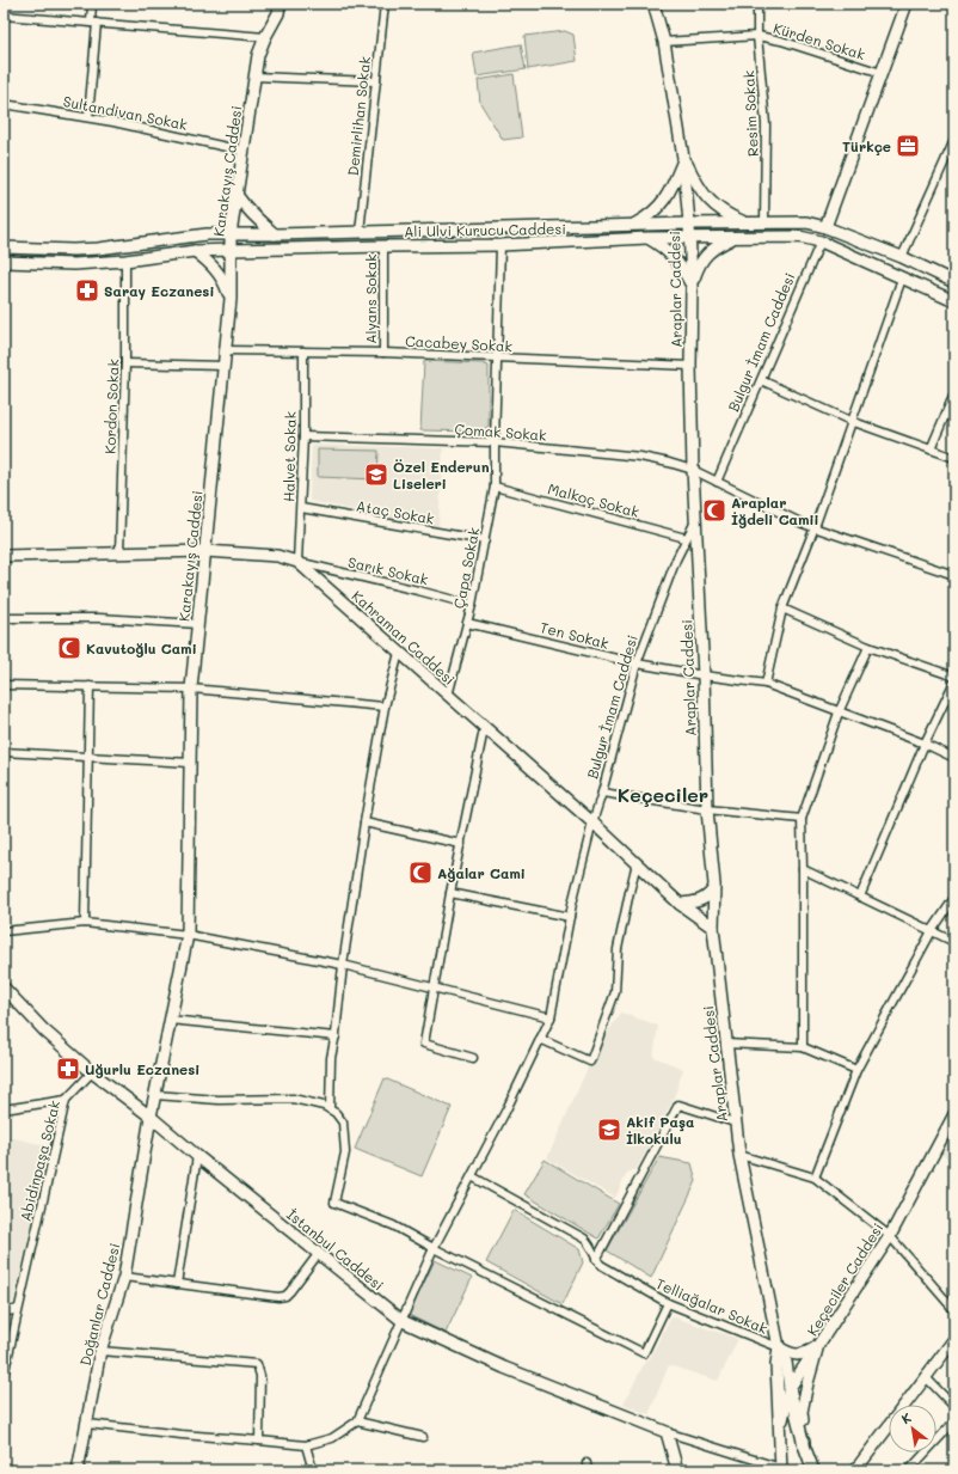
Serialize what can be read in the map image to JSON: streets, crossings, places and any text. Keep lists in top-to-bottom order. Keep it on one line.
{"streets":{"street":["Kürden Sokak","Sultandivan Sokak","Resim Sokak","Demirlihan Sokak","Karakayış Caddesi","Ali Ulvi Kurucu Caddesi","Araplar Caddesi","Alyans Sokak","Bulgur İmam Caddesi","Cacabey Sokak","Kordon Sokak","Çomak Sokak","Halvet Sokak","Malkoç Sokak","Ataç Sokak","Çapa Sokak","Sarık Sokak","Ten Sokak","Kahraman Caddesi","Abidinpaşa Sokak","İstanbul Caddesi","Keçeciler Caddesi","Doğanlar Caddesi","Telliağalar Sokak"]},"crossings":[["Kürden Sokak","Resim Sokak"],["Kürden Sokak","Araplar Caddesi"],["Sultandivan Sokak","Karakayış Caddesi"],["Resim Sokak","Ali Ulvi Kurucu Caddesi"],["Demirlihan Sokak","Ali Ulvi Kurucu Caddesi"],["Karakayış Caddesi","Ali Ulvi Kurucu Caddesi"],["Karakayış Caddesi","Cacabey Sokak"],["Karakayış Caddesi","Kahraman Caddesi"],["Karakayış Caddesi","İstanbul Caddesi"],["Karakayış Caddesi","Doğanlar Caddesi"],["Ali Ulvi Kurucu Caddesi","Araplar Caddesi"],["Ali Ulvi Kurucu Caddesi","Alyans Sokak"],["Ali Ulvi Kurucu Caddesi","Bulgur İmam Caddesi"],["Ali Ulvi Kurucu Caddesi","Kordon Sokak"],["Ali Ulvi Kurucu Caddesi","Çapa Sokak"],["Araplar Caddesi","Bulgur İmam Caddesi"],["Araplar Caddesi","Cacabey Sokak"],["Araplar Caddesi","Çomak Sokak"],["Araplar Caddesi","Ten Sokak"],["Araplar Caddesi","Kahraman Caddesi"],["Araplar Caddesi","Keçeciler Caddesi"],["Araplar Caddesi","Telliağalar Sokak"],["Alyans Sokak","Cacabey Sokak"],["Bulgur İmam Caddesi","Çomak Sokak"],["Bulgur İmam Caddesi","Malkoç Sokak"],["Bulgur İmam Caddesi","Ten Sokak"],["Bulgur İmam Caddesi","Kahraman Caddesi"],["Bulgur İmam Caddesi","İstanbul Caddesi"],["Bulgur İmam Caddesi","Telliağalar Sokak"],["Cacabey Sokak","Halvet Sokak"],["Cacabey Sokak","Çapa Sokak"],["Kordon Sokak","Kahraman Caddesi"],["Çomak Sokak","Halvet Sokak"],["Çomak Sokak","Çapa Sokak"],["Halvet Sokak","Ataç Sokak"],["Halvet Sokak","Sarık Sokak"],["Halvet Sokak","Kahraman Caddesi"],["Malkoç Sokak","Çapa Sokak"],["Ataç Sokak","Çapa Sokak"],["Çapa Sokak","Sarık Sokak"],["Çapa Sokak","Ten Sokak"],["Çapa Sokak","Kahraman Caddesi"],["Sarık Sokak","Kahraman Caddesi"],["Abidinpaşa Sokak","İstanbul Caddesi"],["İstanbul Caddesi","Doğanlar Caddesi"]],"districts":["Keçeciler"],"places":{"office":["Türkçe"],"pharmacy":["Saray Eczanesi","Uğurlu Eczanesi"],"school or university":["Özel Enderun Liseleri","Akif Paşa İlkokulu"],"mosque":["Araplar İğdeli Camii","Kavutoğlu Cami","Ağalar Cami"]},"north":"top left"}
